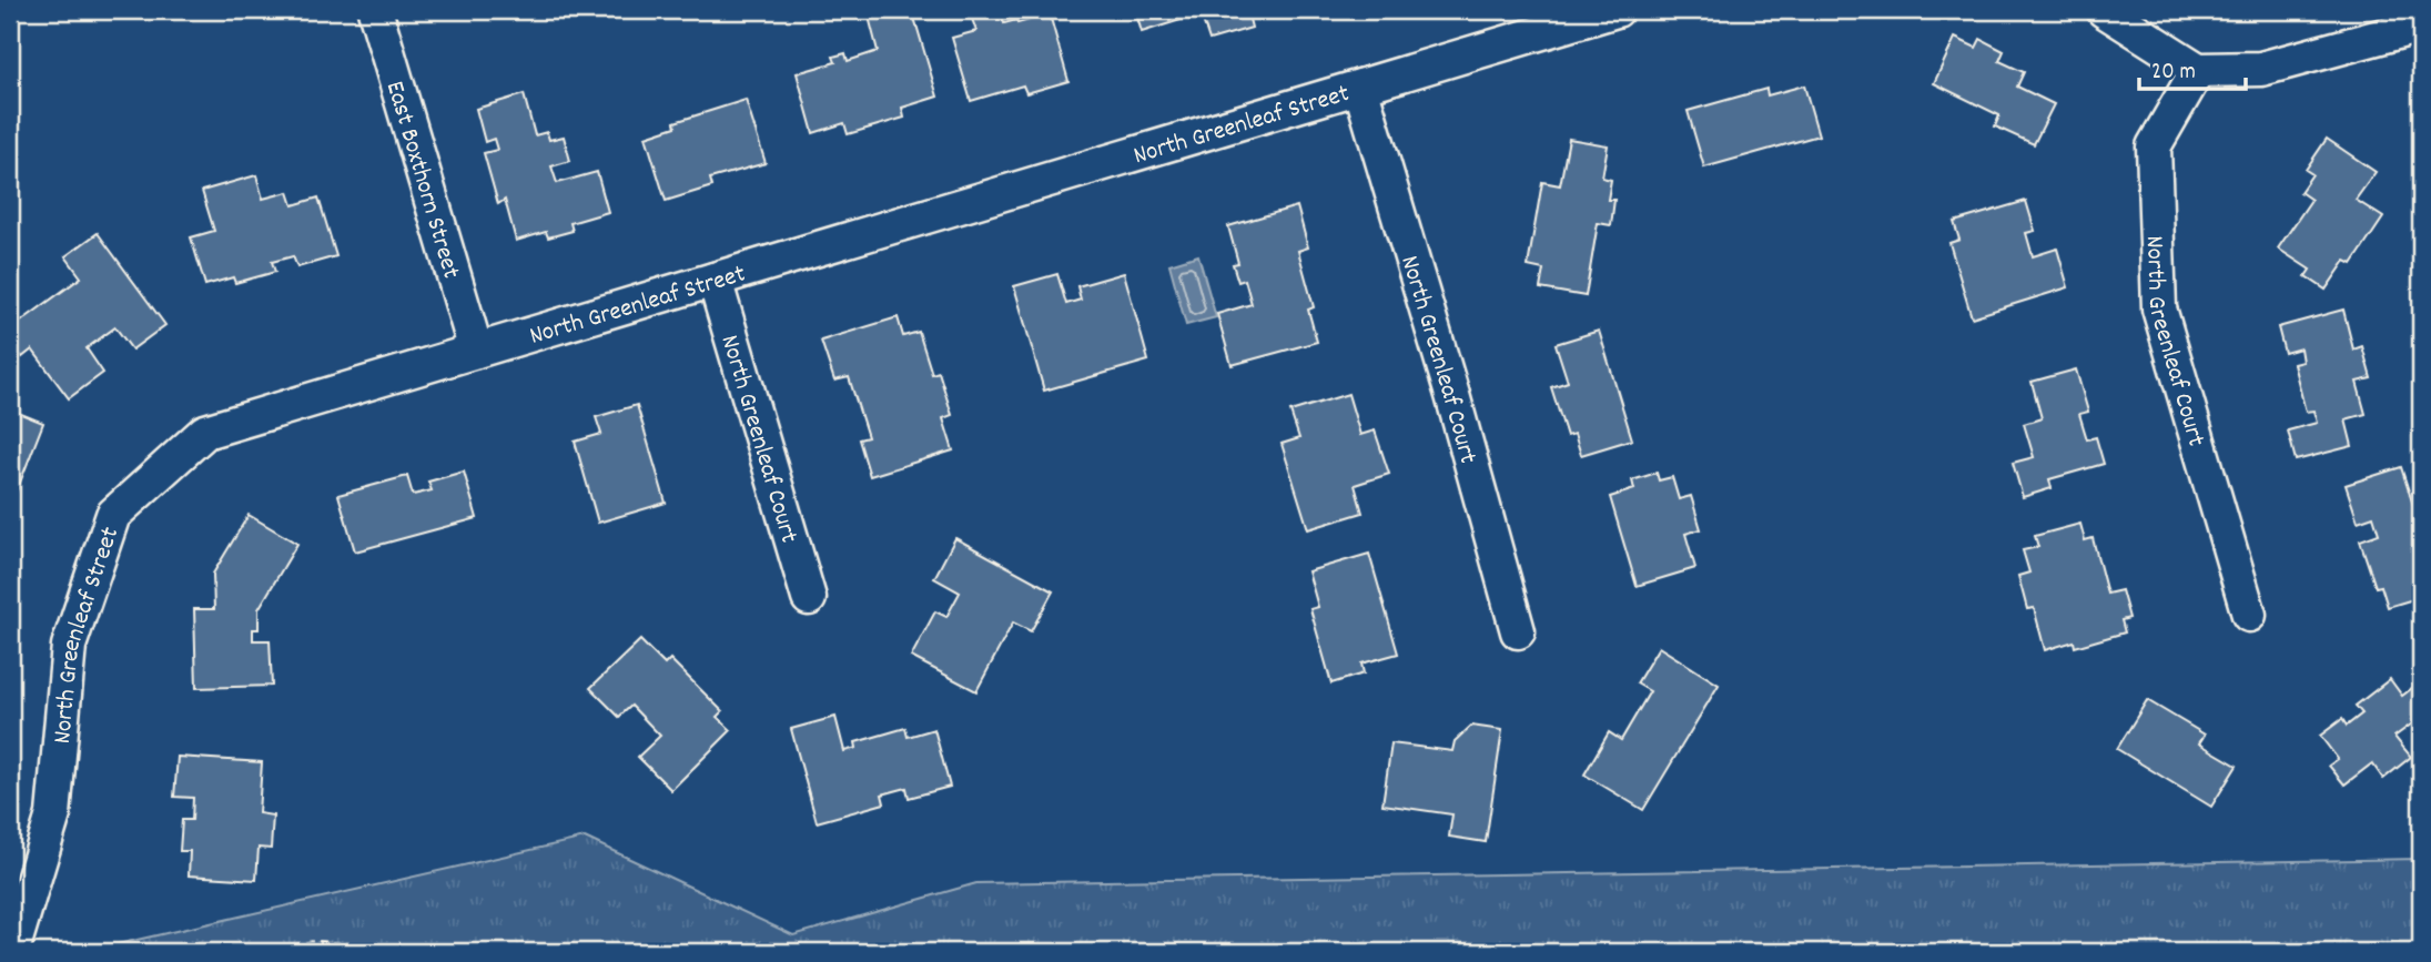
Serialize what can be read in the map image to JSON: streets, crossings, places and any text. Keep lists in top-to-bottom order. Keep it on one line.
{"streets":{"street":["North Greenleaf Street","East Boxthorn Street","North Greenleaf Court"]},"crossings":[["North Greenleaf Street","East Boxthorn Street"],["North Greenleaf Street","North Greenleaf Court"]],"scale_bar":"20 m"}
